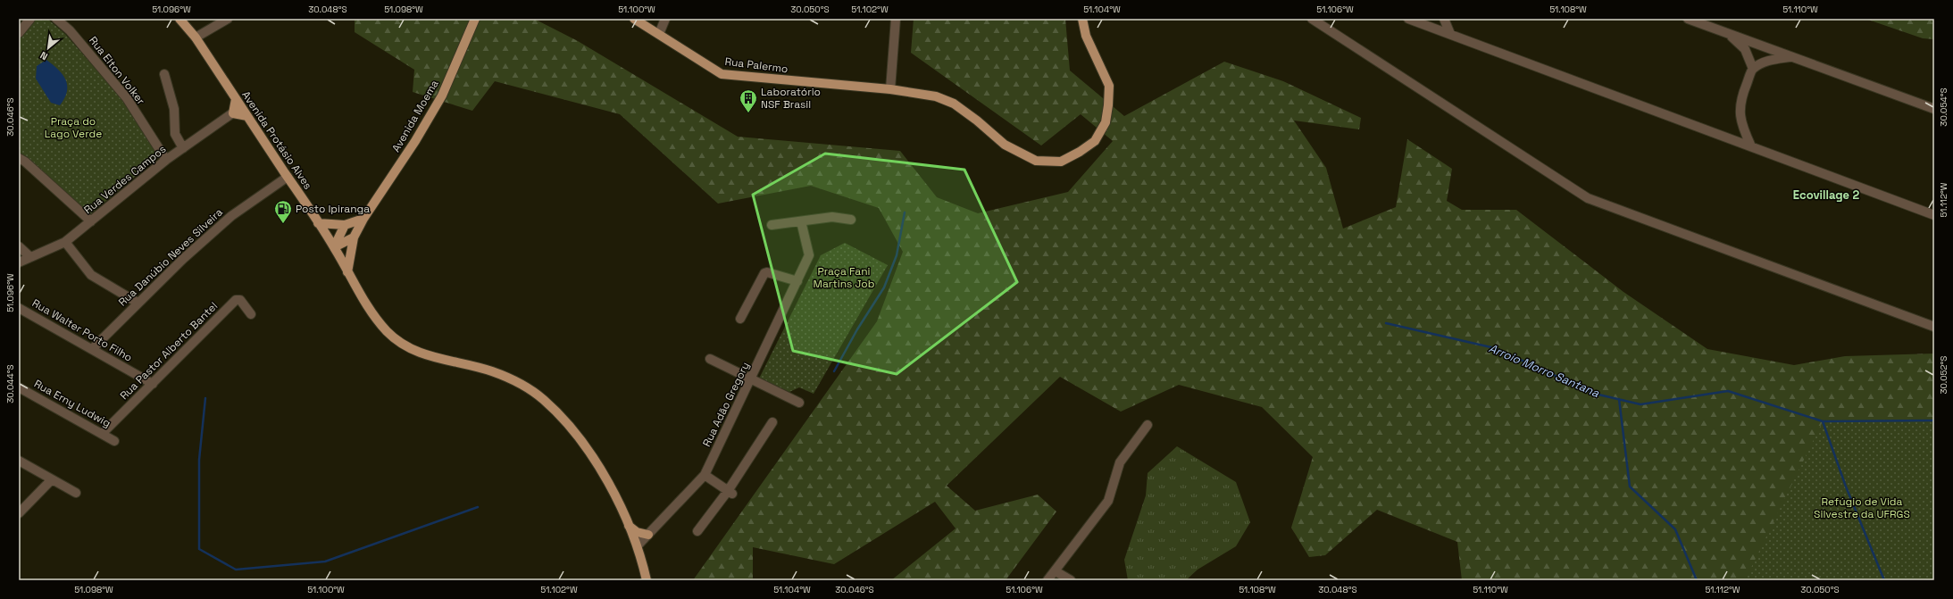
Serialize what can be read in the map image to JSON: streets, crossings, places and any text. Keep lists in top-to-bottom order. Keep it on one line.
{"streets":{"main road":["Rua Palermo","Avenida Moema","Avenida Protásio Alves"],"street":["Rua Elton Volker","Rua Verdes Campos","Rua Danúbio Neves Silveira","Rua Walter Porto Filho","Rua Pastor Alberto Bantel","Rua Erny Ludwig","Rua Adão Gregory"]},"crossings":[["Rua Elton Volker","Rua Verdes Campos"],["Avenida Moema","Avenida Protásio Alves"],["Avenida Protásio Alves","Rua Verdes Campos"],["Avenida Protásio Alves","Rua Danúbio Neves Silveira"],["Avenida Protásio Alves","Rua Adão Gregory"],["Rua Danúbio Neves Silveira","Rua Walter Porto Filho"],["Rua Walter Porto Filho","Rua Pastor Alberto Bantel"],["Rua Pastor Alberto Bantel","Rua Erny Ludwig"]],"districts":["Ecovillage 2"],"water":["Arroio Morro Santana"],"parks":["Praça do Lago Verde","Praça Fani Martins Job","Refúgio de Vida Silvestre da UFRGS"],"places":{"building":["Laboratório NSF Brasil"],"fuel station":["Posto Ipiranga"]},"north":"bottom left","coordinates":["51.096°W","30.048°S","51.098°W","51.100°W","30.050°S","51.102°W","51.104°W","51.106°W","51.108°W","51.110°W","30.054°S","30.046°S","51.112°W","30.052°S","30.044°S"]}
